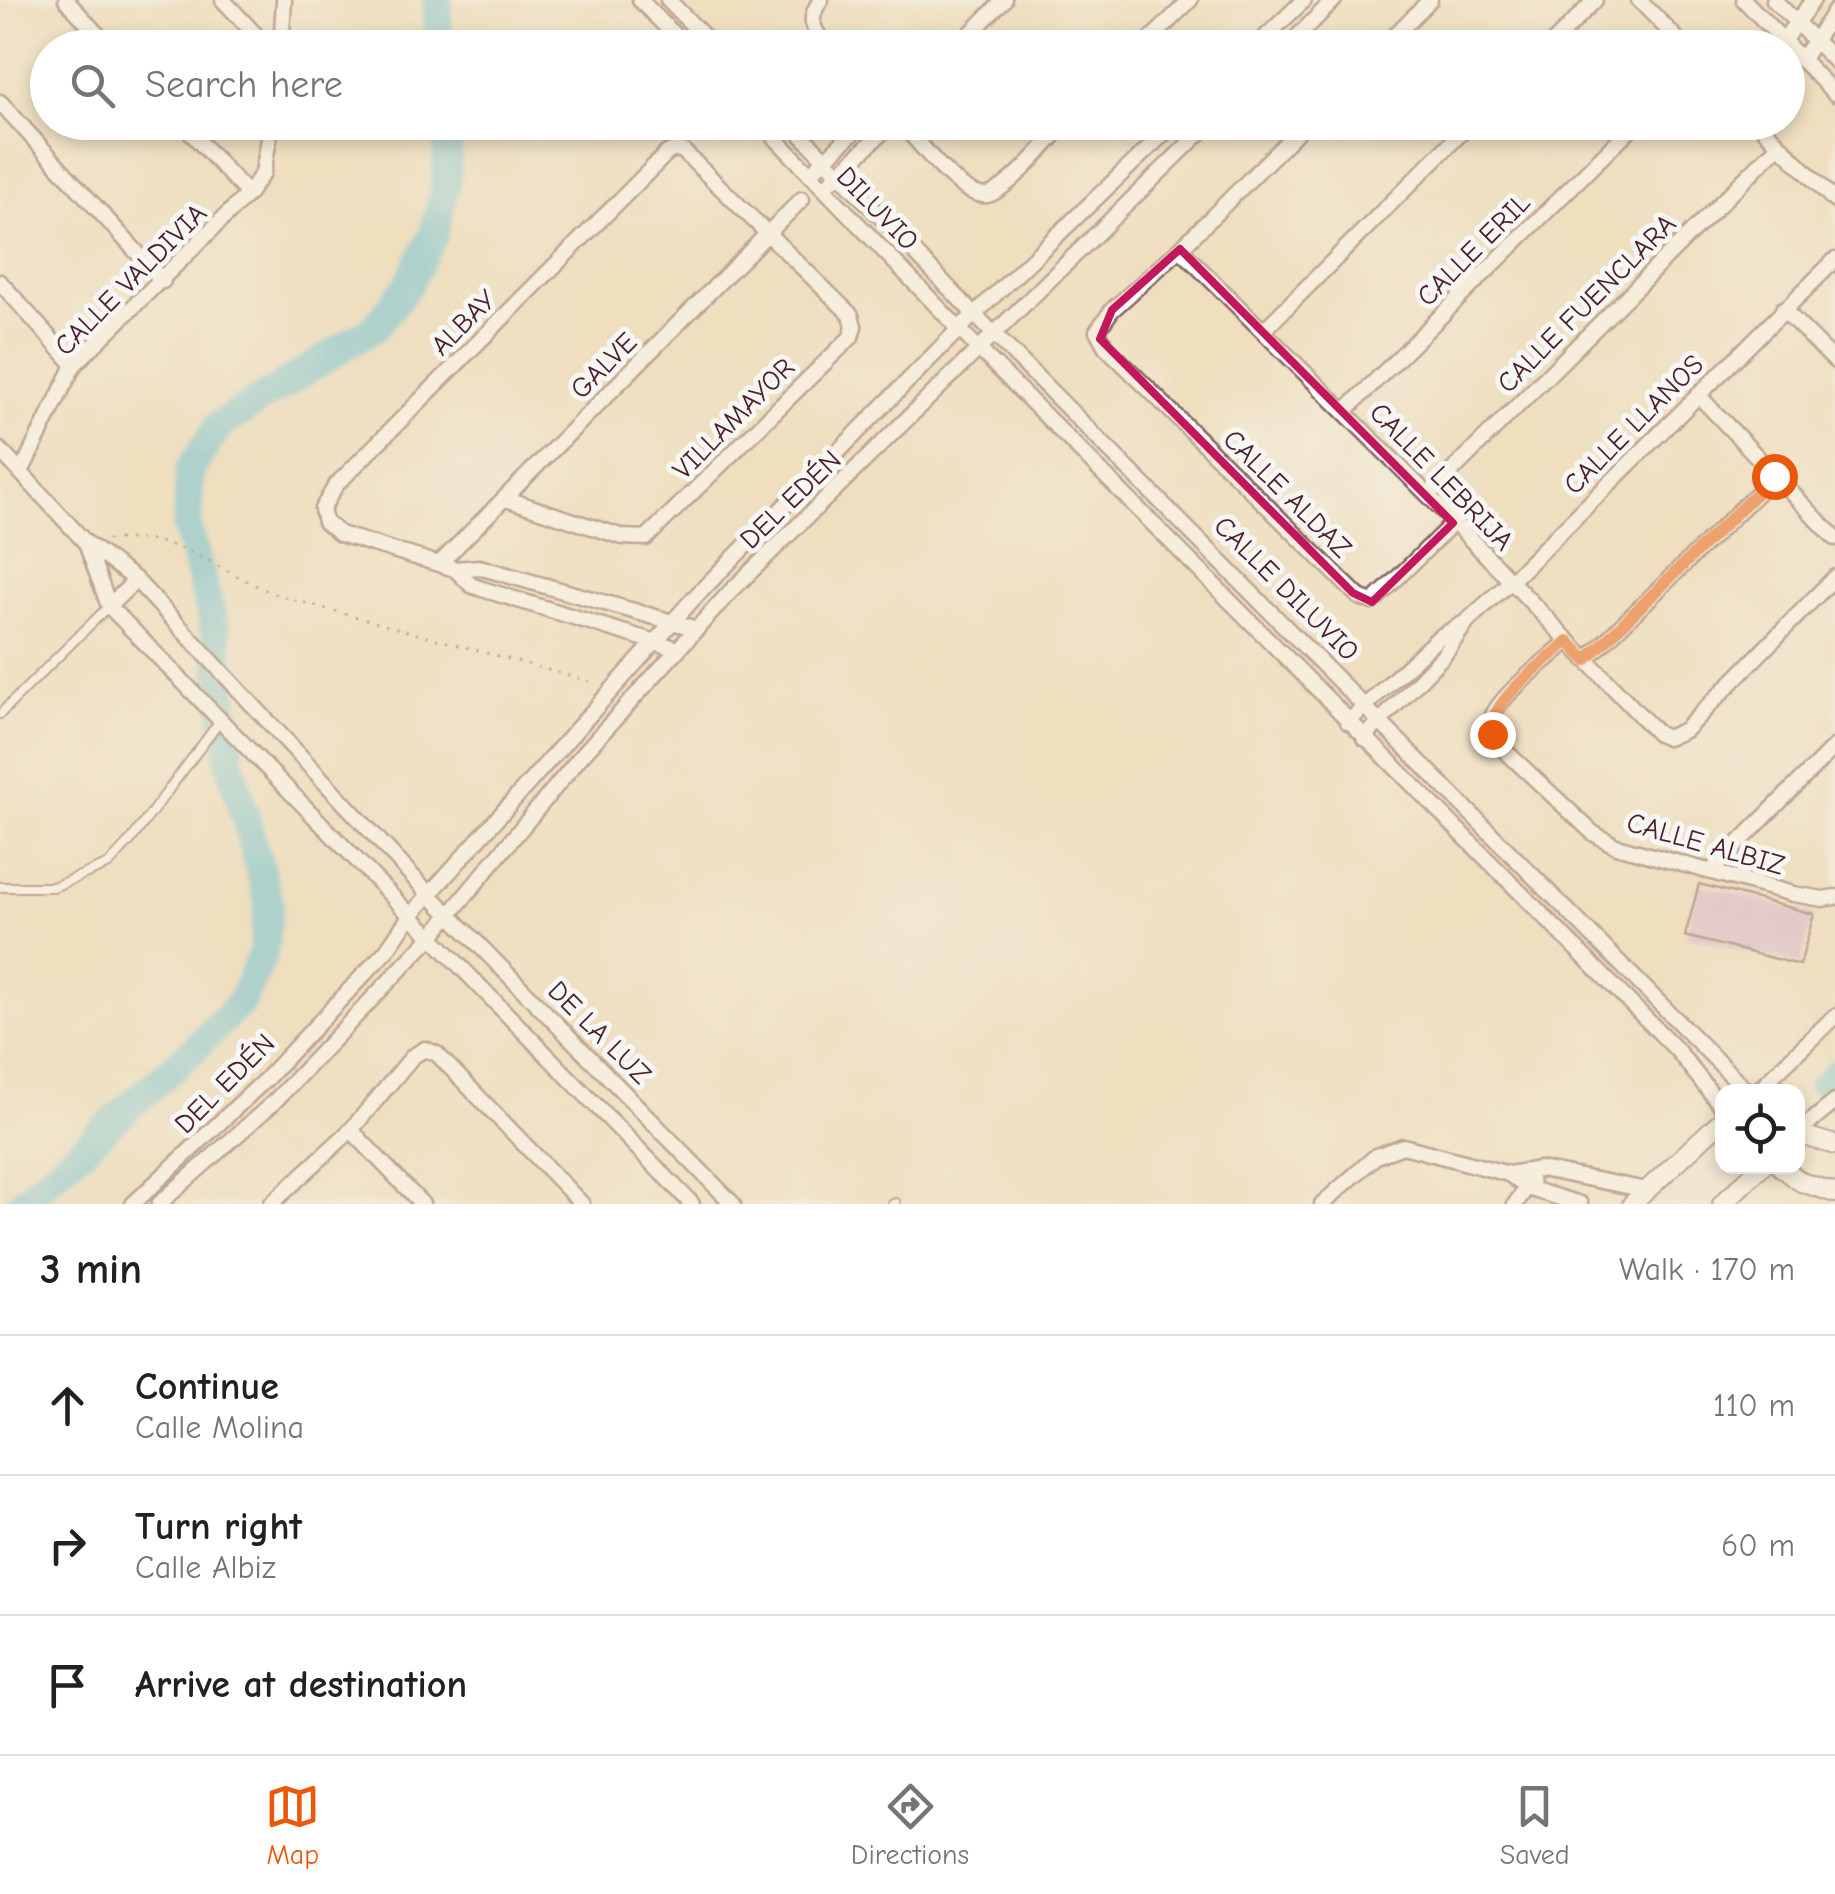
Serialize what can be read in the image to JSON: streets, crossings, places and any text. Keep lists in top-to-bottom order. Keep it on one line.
{"streets":{"street":["DILUVIO","CALLE ERIL","CALLE VALDIVIA","CALLE FUENCLARA","ALBAY","GALVE","VILLAMAYOR","CALLE LLANOS","CALLE LEBRIJA","CALLE ALDAZ","DEL EDÉN","CALLE DILUVIO","CALLE ALBIZ","DE LA LUZ"]},"crossings":[["DILUVIO","DEL EDÉN"],["CALLE ERIL","CALLE LEBRIJA"],["CALLE FUENCLARA","CALLE LEBRIJA"],["ALBAY","GALVE"],["ALBAY","VILLAMAYOR"],["ALBAY","DEL EDÉN"],["GALVE","VILLAMAYOR"],["CALLE LLANOS","CALLE LEBRIJA"],["CALLE LEBRIJA","CALLE ALDAZ"],["CALLE LEBRIJA","CALLE ALBIZ"],["DEL EDÉN","CALLE DILUVIO"],["DEL EDÉN","DE LA LUZ"]],"page":{"search":"Search here","heading":["3 min","Walk · 170 m"],"list":[["Continue","Calle Molina","110 m"],["Turn right","Calle Albiz","60 m"],"Arrive at destination"],"nav":["Map","Directions","Saved"]}}
